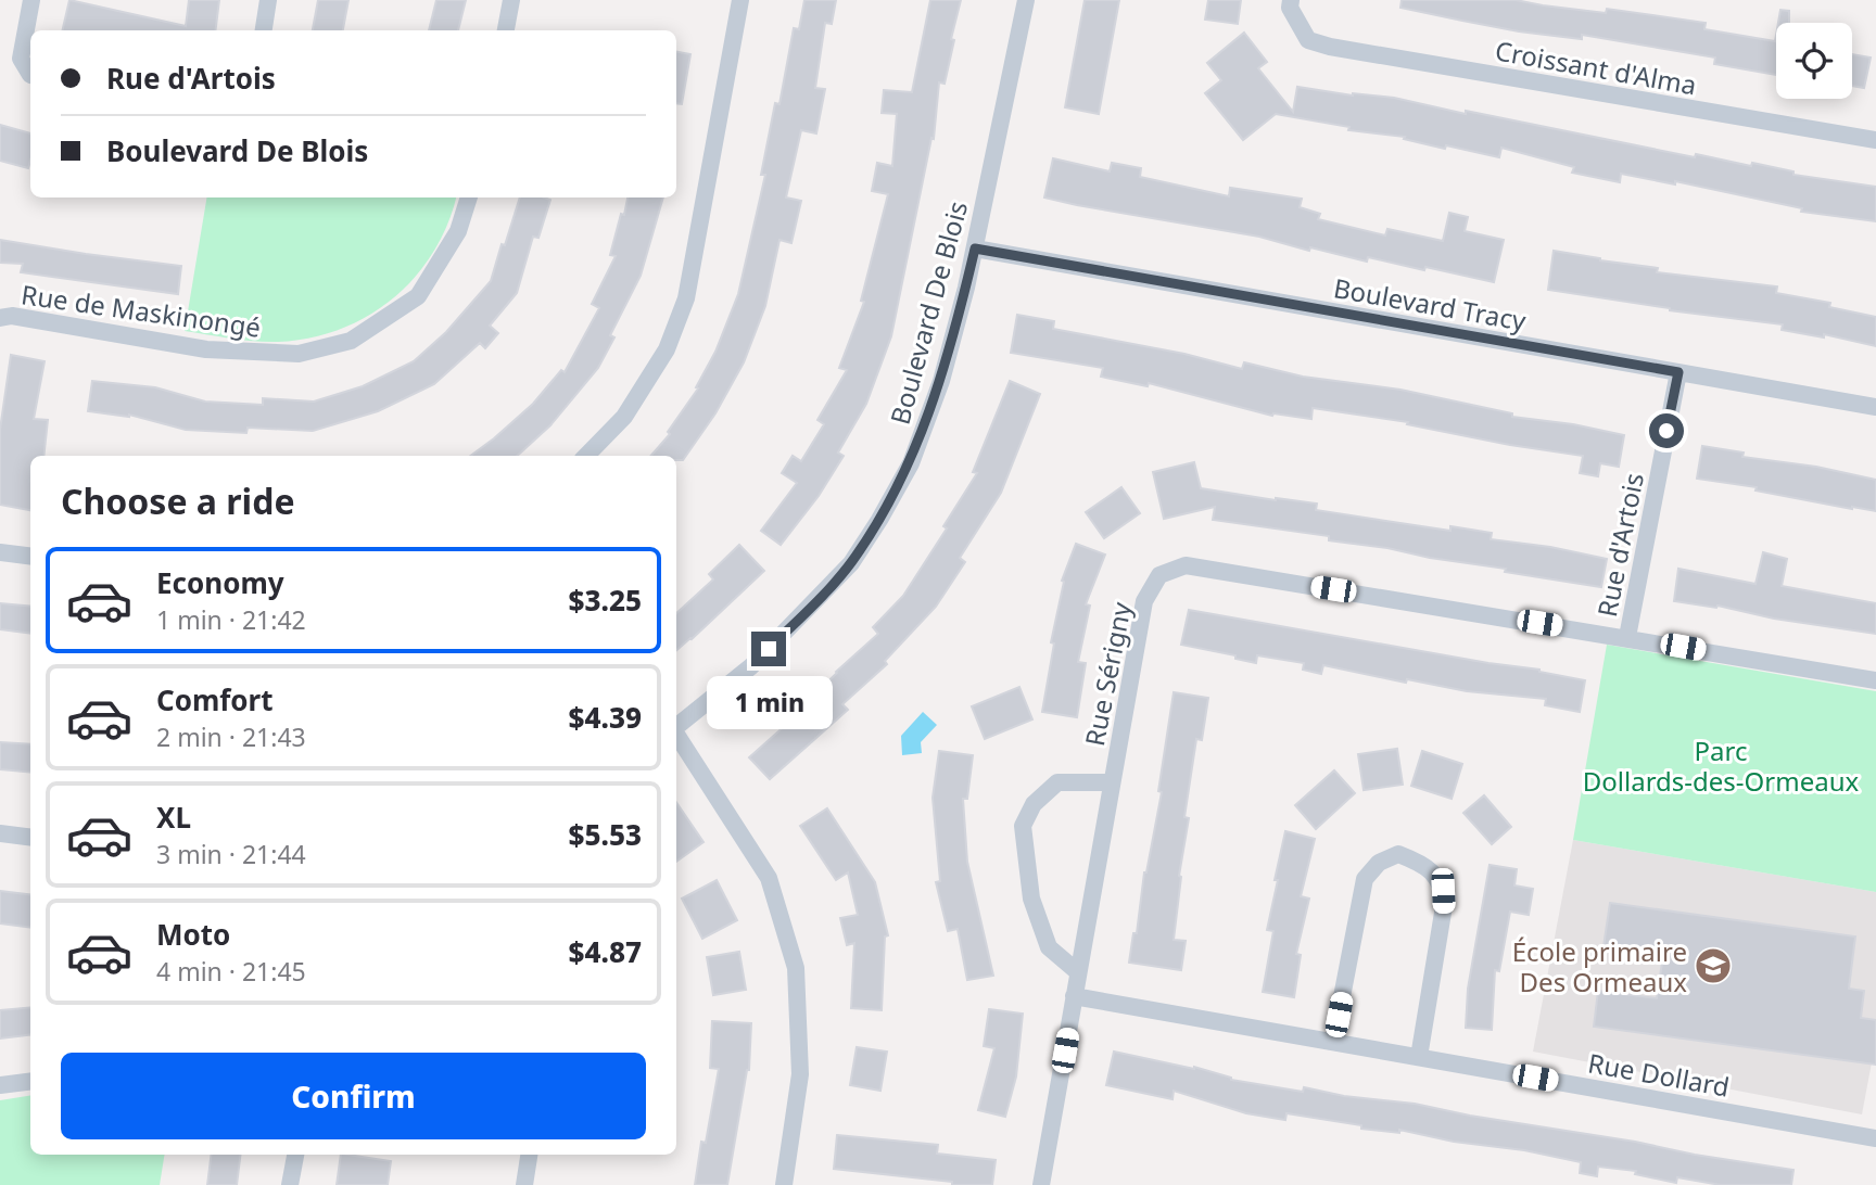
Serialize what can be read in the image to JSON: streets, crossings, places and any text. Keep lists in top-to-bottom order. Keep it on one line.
{"streets":{"street":["Croissant d'Alma","Boulevard Tracy","Rue de Maskinongé","Boulevard De Blois","Rue d'Artois","Rue Sérigny","Rue Dollard"]},"crossings":[["Boulevard Tracy","Boulevard De Blois"],["Boulevard Tracy","Rue d'Artois"],["Rue d'Artois","Rue Sérigny"],["Rue Sérigny","Rue Dollard"]],"parks":["Parc Dollards-des-Ormeaux"],"places":{"school or university":["École primaire Des Ormeaux"]},"page":{"banner":["Rue d'Artois","Boulevard De Blois"],"heading":"Choose a ride","list":[{"name":"Economy","note":"1 min · 21:42","value":"$3.25"},{"name":"Comfort","note":"2 min · 21:43","value":"$4.39"},{"name":"XL","note":"3 min · 21:44","value":"$5.53"},{"name":"Moto","note":"4 min · 21:45","value":"$4.87"}],"bubble":"1 min","buttons":"Confirm"}}
